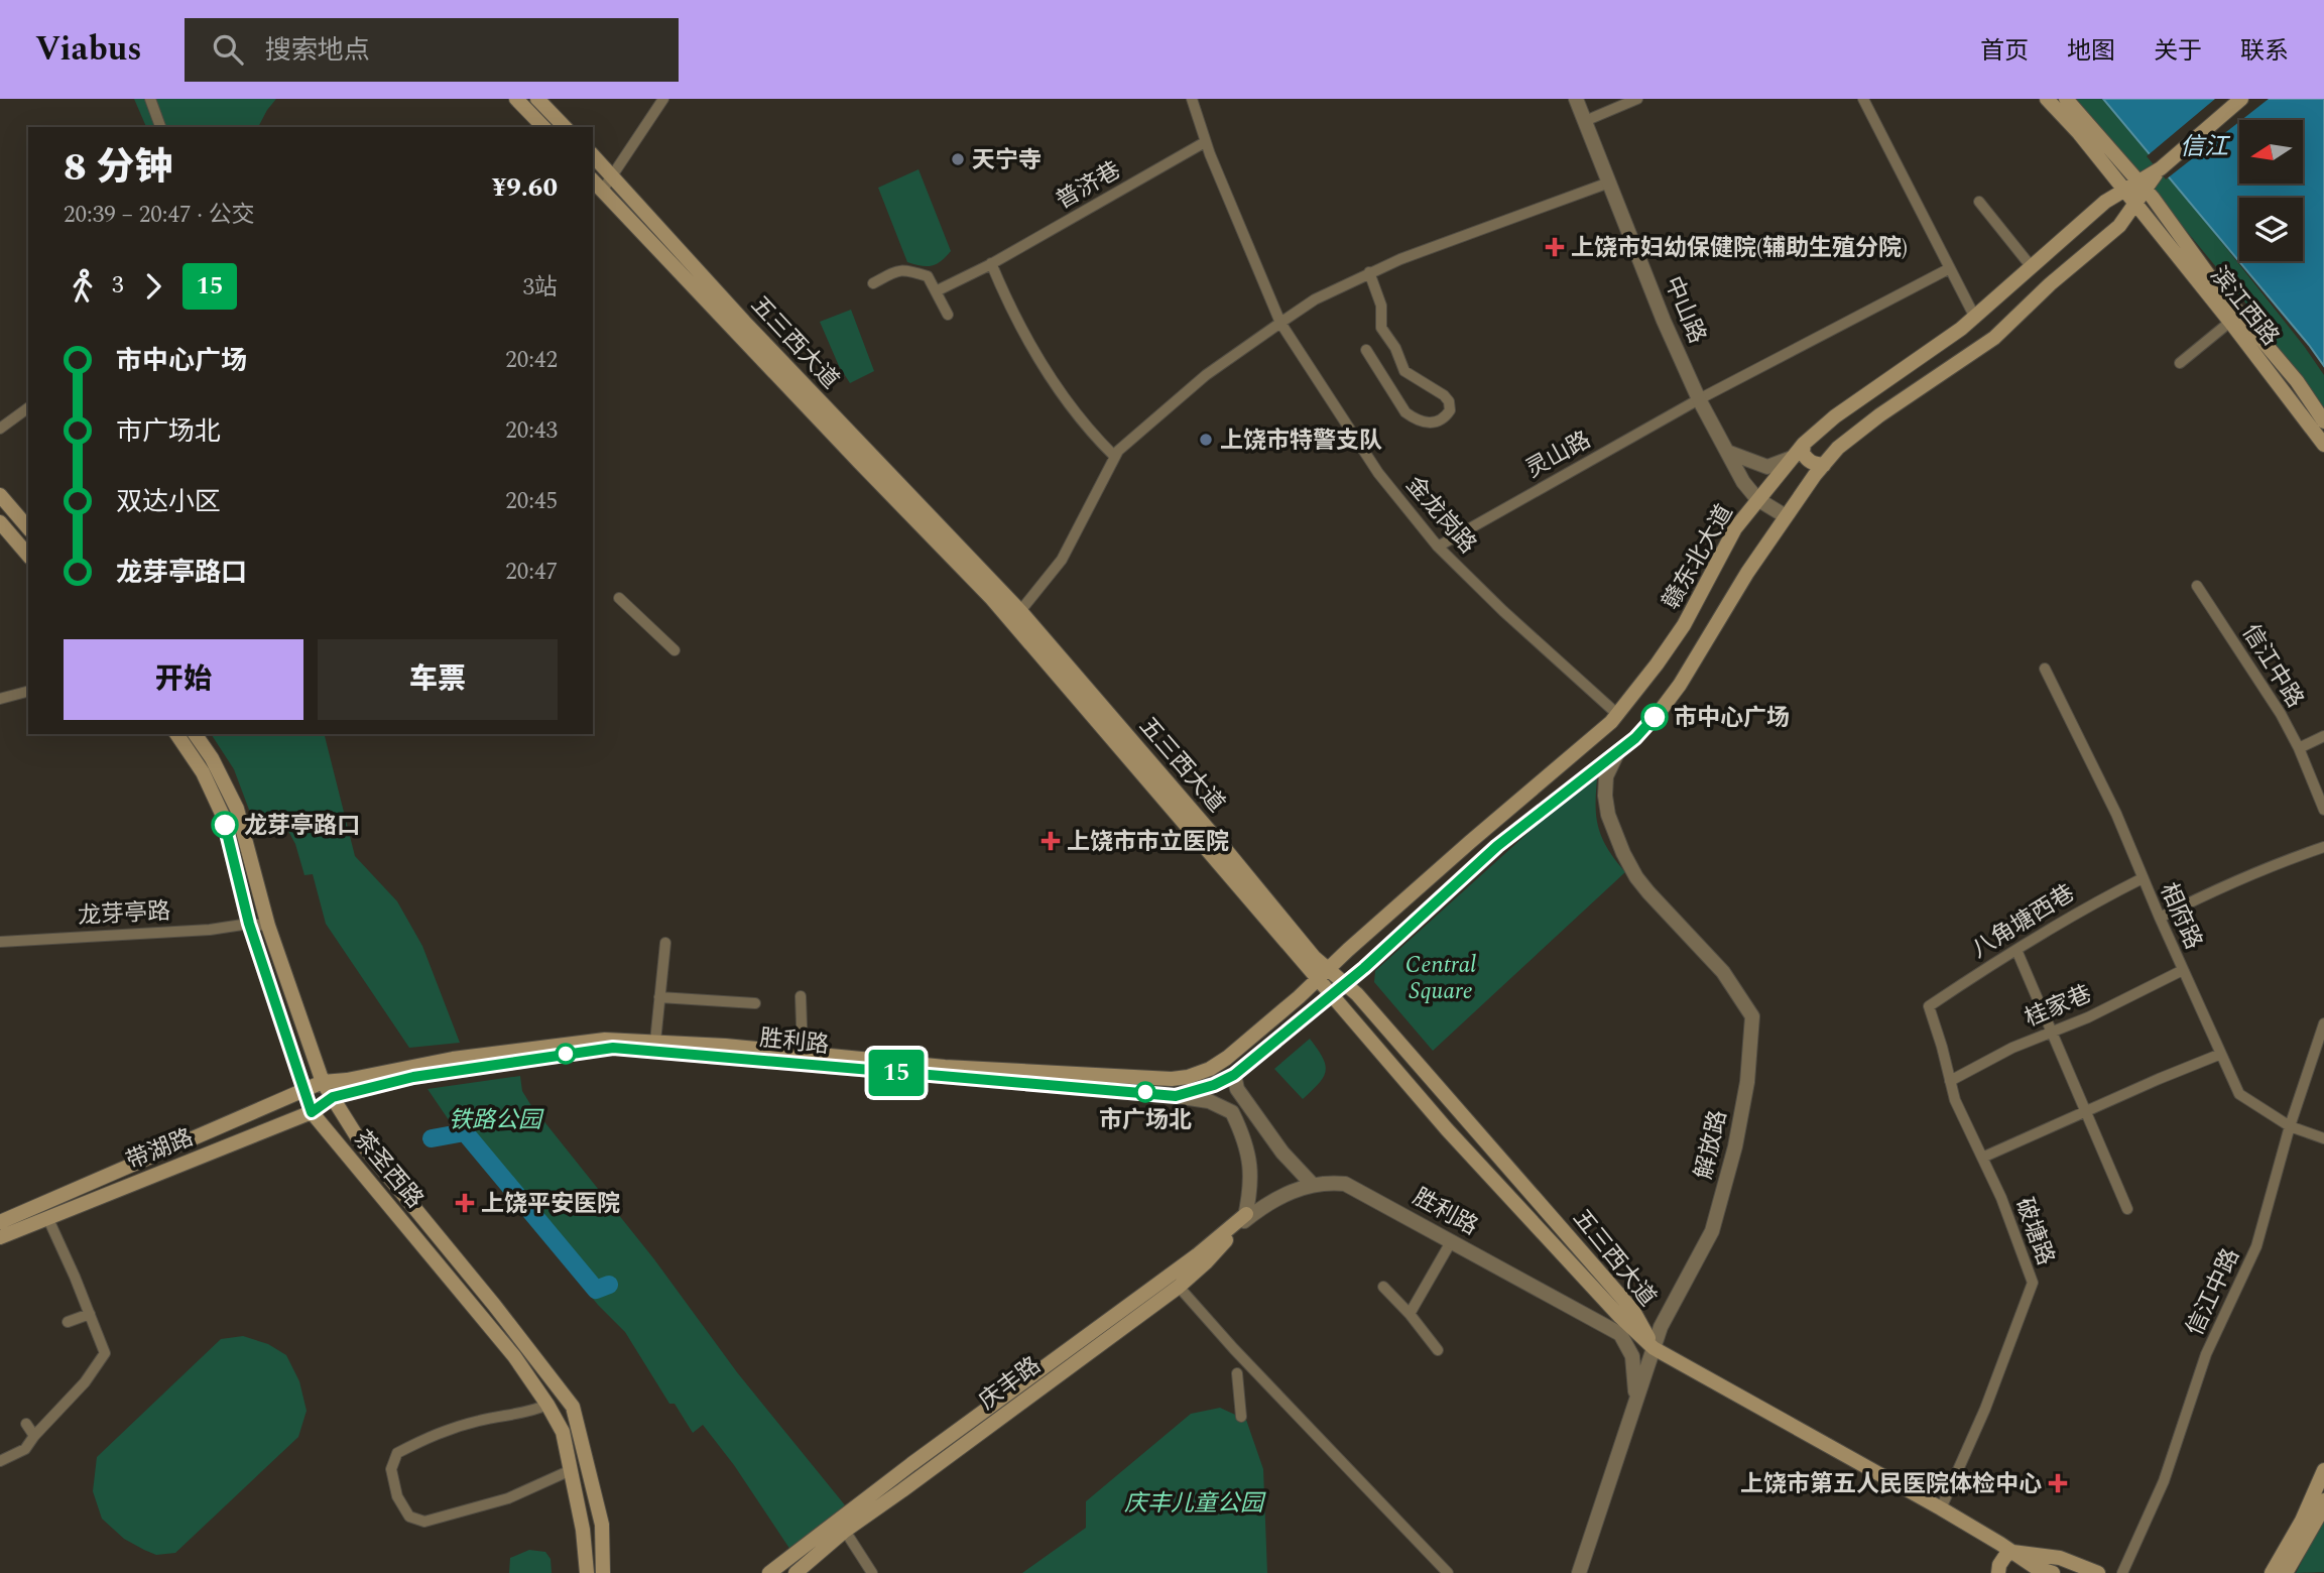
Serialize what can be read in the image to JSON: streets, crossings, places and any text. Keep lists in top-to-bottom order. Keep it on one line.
{"streets":{"main road":["滨江西路","五三西大道","赣东北大道","胜利路","带湖路","茶圣西路","庆丰路"],"street":["普济巷","中山路","灵山路","金龙岗路","信江中路","龙芽亭路","相府路","八角塘西巷","桂家巷","解放路","破塘路"]},"crossings":[["普济巷","金龙岗路"],["滨江西路","赣东北大道"],["滨江西路","胜利路"],["中山路","灵山路"],["中山路","赣东北大道"],["中山路","胜利路"],["五三西大道","赣东北大道"],["五三西大道","胜利路"],["五三西大道","解放路"],["灵山路","金龙岗路"],["金龙岗路","赣东北大道"],["赣东北大道","胜利路"],["信江中路","相府路"],["龙芽亭路","茶圣西路"],["相府路","八角塘西巷"],["相府路","桂家巷"],["八角塘西巷","破塘路"],["桂家巷","破塘路"],["胜利路","解放路"],["胜利路","带湖路"],["胜利路","茶圣西路"],["胜利路","庆丰路"],["带湖路","茶圣西路"]],"water":["信江"],"parks":["Central Square","铁路公园","庆丰儿童公园"],"places":{"other":["天宁寺","上饶市特警支队","市中心广场","龙芽亭路口","市广场北"],"health":["上饶市妇幼保健院(辅助生殖分院)","上饶市市立医院","上饶平安医院","上饶市第五人民医院体检中心"]},"lines":["bus line 15"],"north":"left","page":{"header":"Viabus","search":"搜索地点","nav":["首页","地图","关于","联系"],"on_map":"15","heading":["8 分钟","20:39 – 20:47 · 公交","¥9.60"],"legs":["3","15","3站"],"list":[{"name":"市中心广场","value":"20:42"},{"name":"市广场北","value":"20:43"},{"name":"双达小区","value":"20:45"},{"name":"龙芽亭路口","value":"20:47"}],"buttons":["开始","车票"]}}
